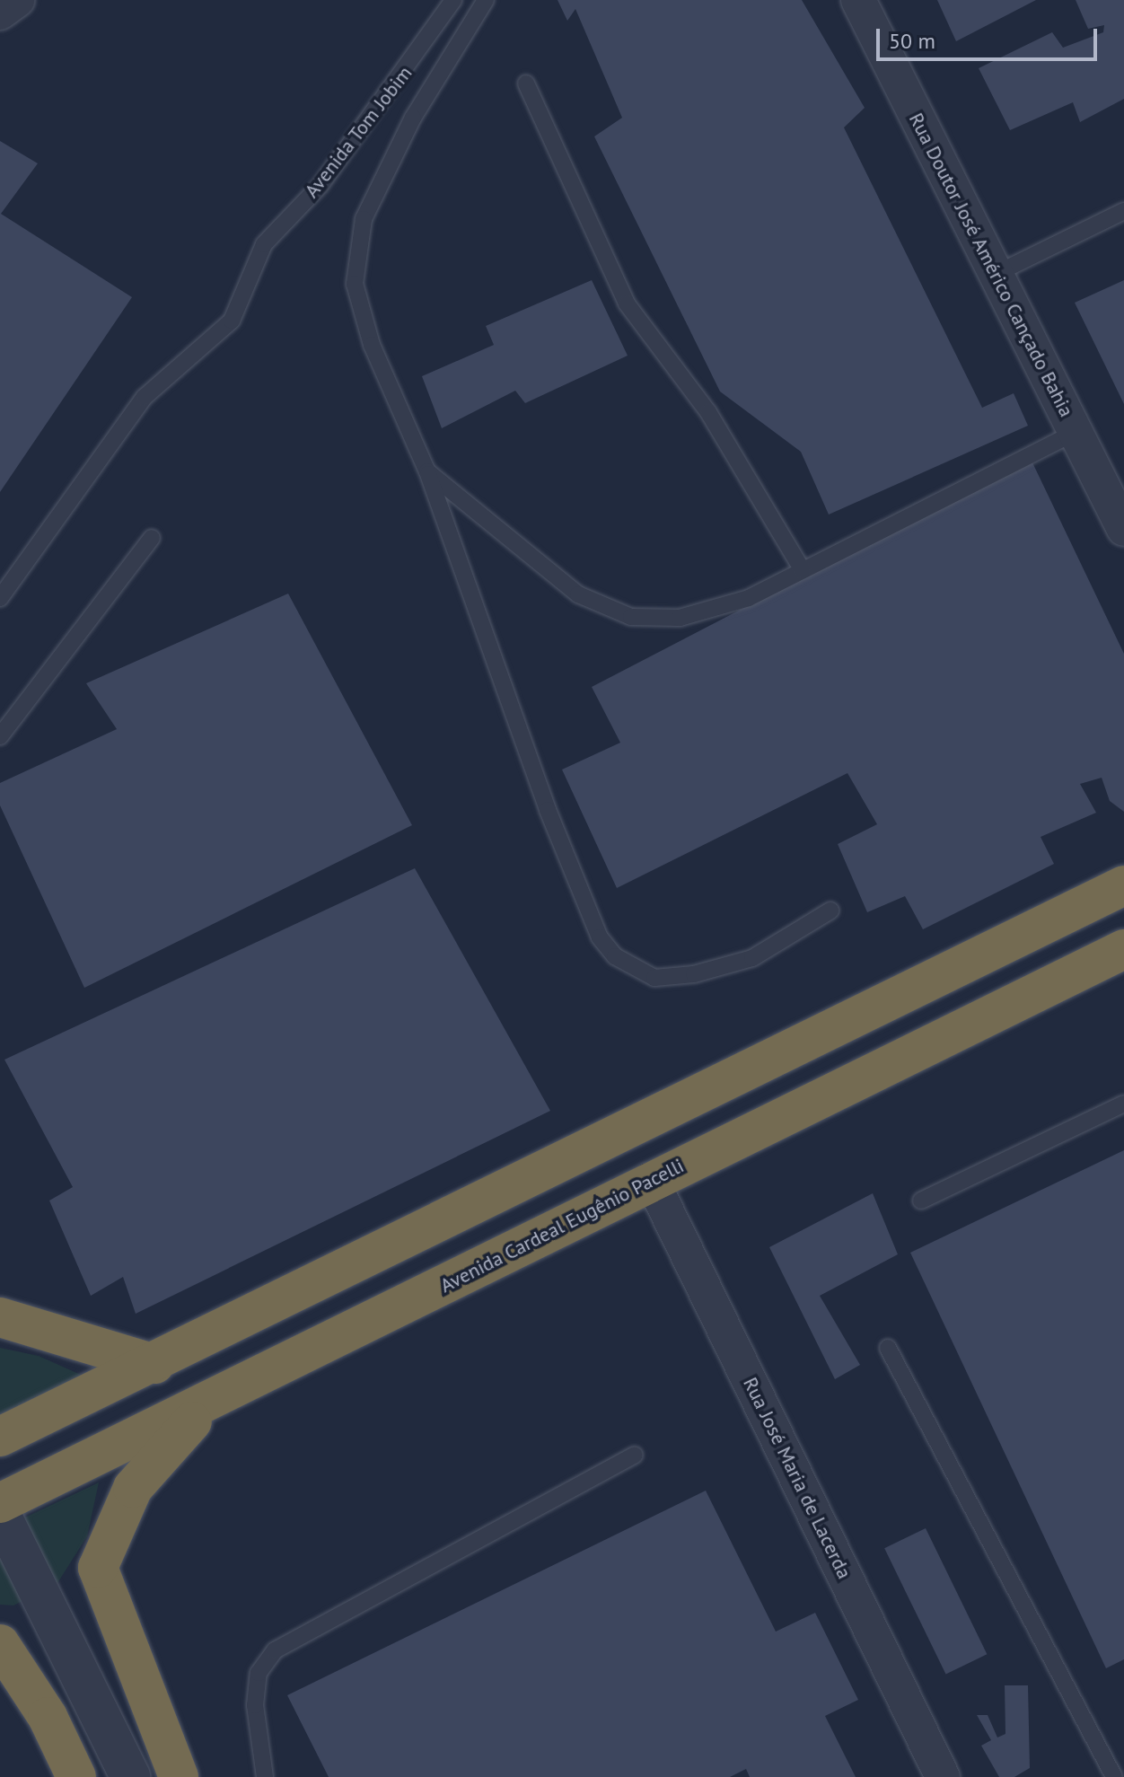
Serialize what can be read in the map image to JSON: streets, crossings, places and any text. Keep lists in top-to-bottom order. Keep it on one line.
{"streets":{"highway":["Avenida Cardeal Eugênio Pacelli"],"street":["Rua Doutor José Américo Cançado Bahia","Rua José Maria de Lacerda"],"lane":["Avenida Tom Jobim"]},"crossings":[["Avenida Cardeal Eugênio Pacelli","Rua José Maria de Lacerda"]],"scale_bar":"50 m"}
